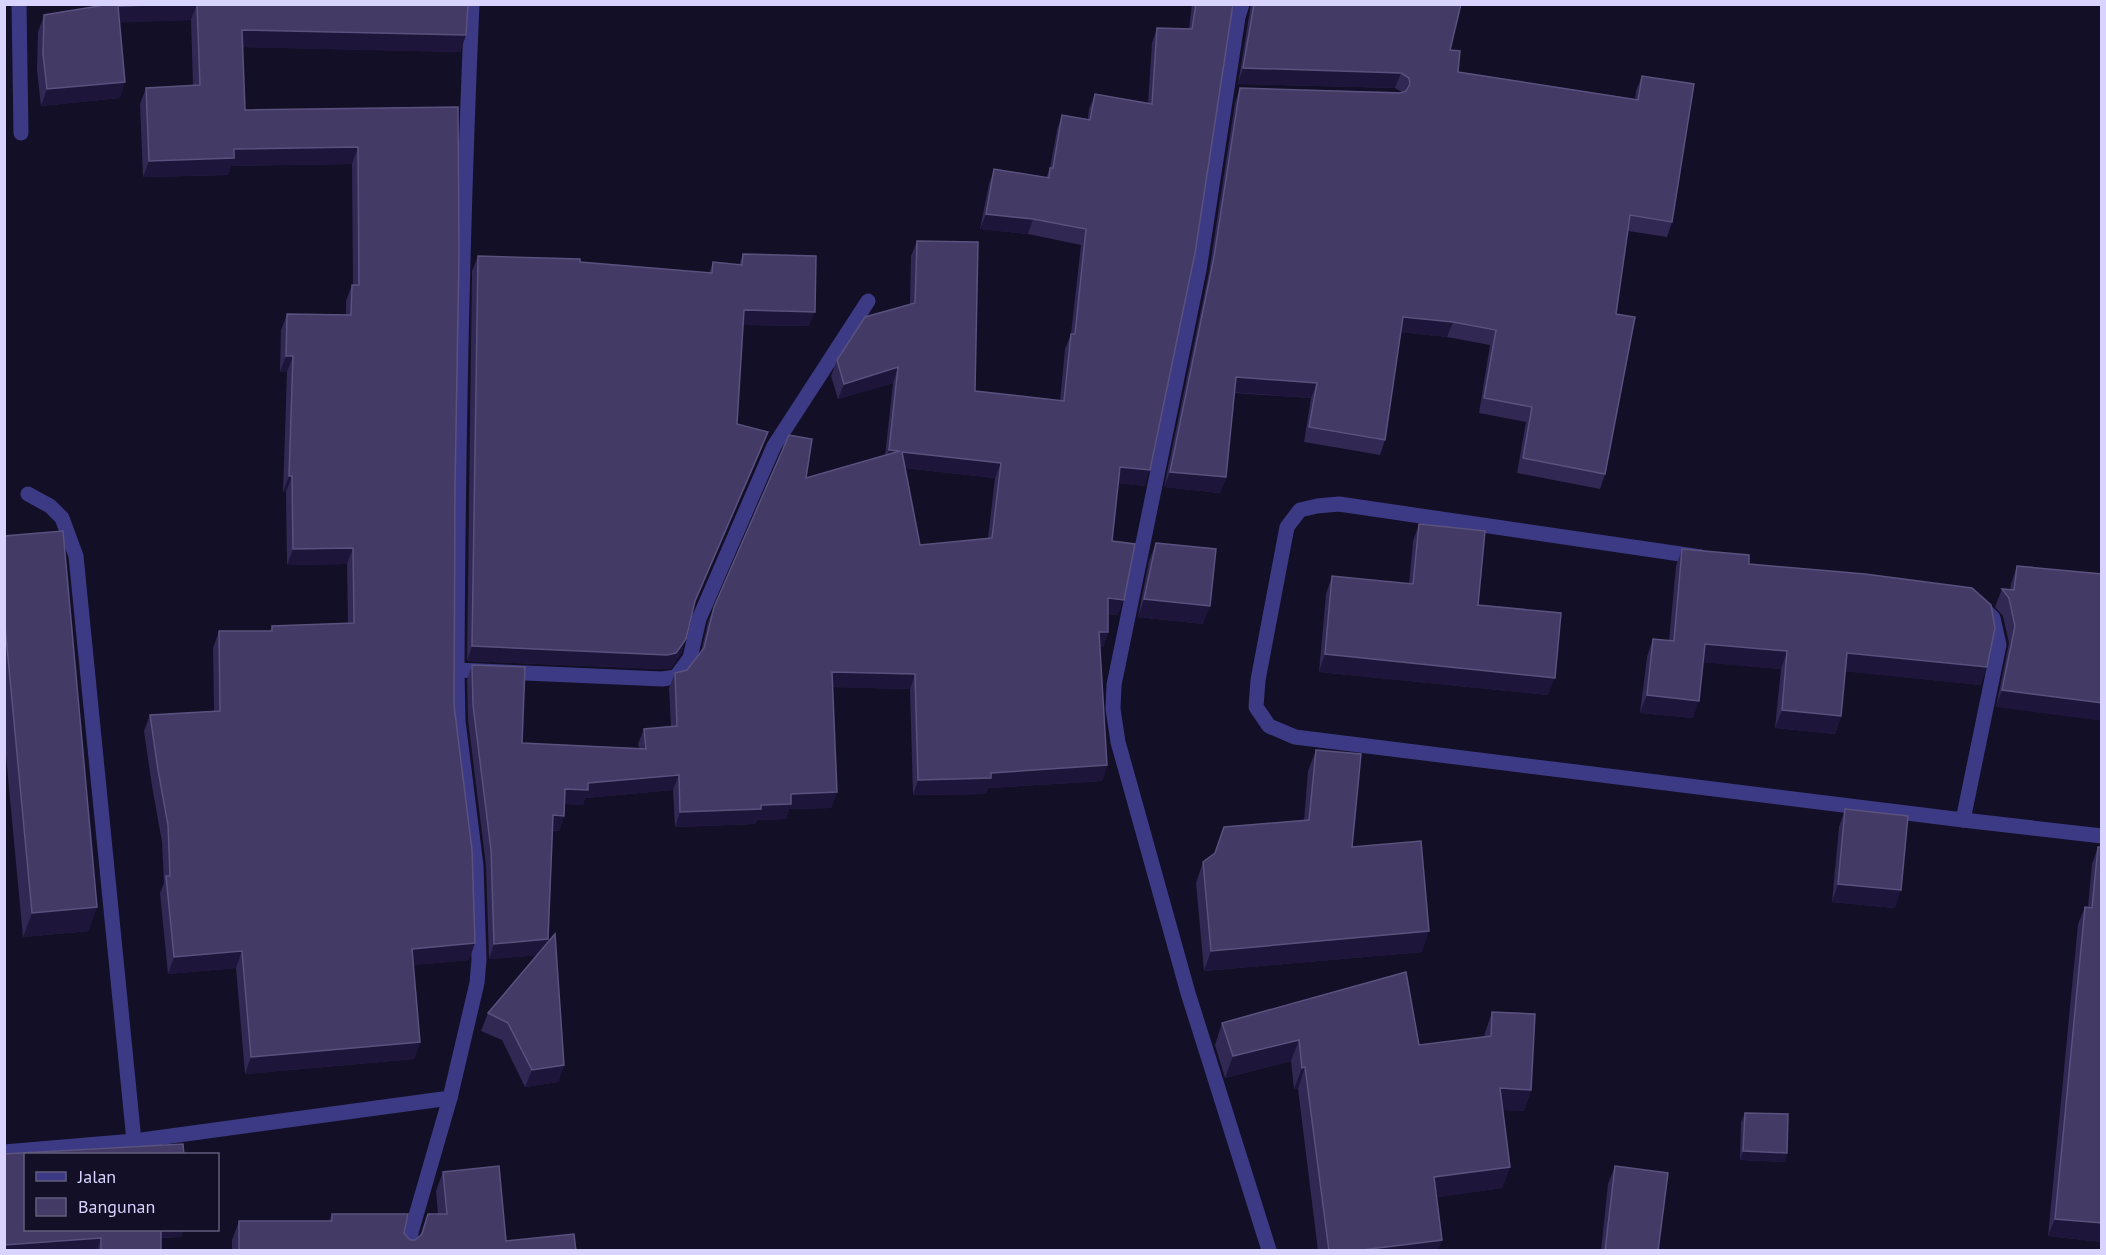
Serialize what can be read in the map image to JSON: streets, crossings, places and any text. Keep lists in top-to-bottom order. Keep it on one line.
{"legend":["Jalan","Bangunan"]}
